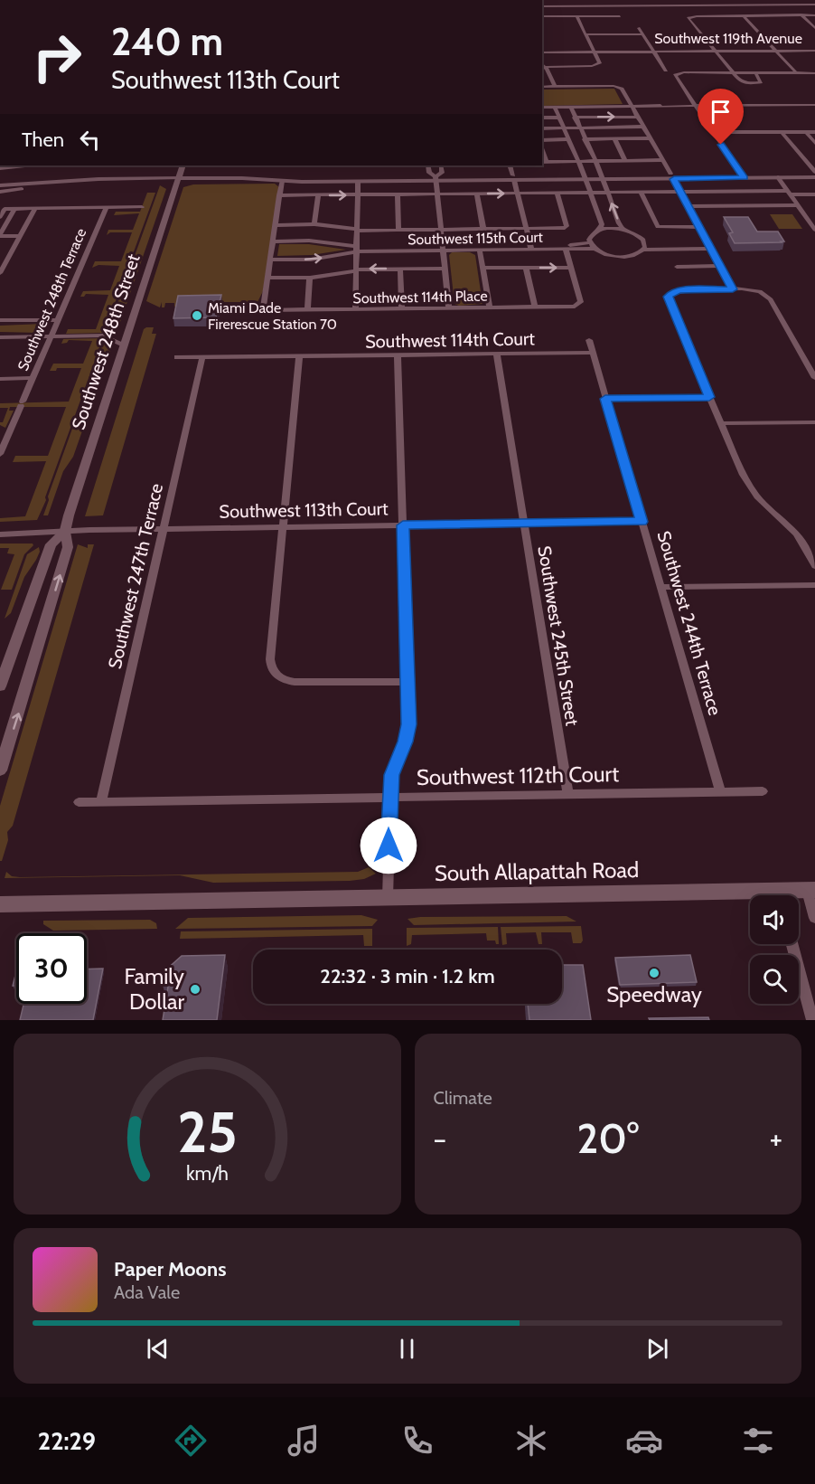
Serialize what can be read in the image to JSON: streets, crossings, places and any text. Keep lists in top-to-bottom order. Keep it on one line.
{"streets":{"main road":["South Allapattah Road"],"street":["Southwest 119th Avenue","Southwest 115th Court","Southwest 114th Place","Southwest 248th Terrace","Southwest 114th Court","Southwest 248th Street","Southwest 113th Court","Southwest 247th Terrace","Southwest 244th Terrace","Southwest 245th Street","Southwest 112th Court"]},"crossings":[["Southwest 114th Court","Southwest 247th Terrace"],["Southwest 114th Court","Southwest 244th Terrace"],["Southwest 114th Court","Southwest 245th Street"],["Southwest 248th Street","Southwest 113th Court"],["Southwest 113th Court","Southwest 247th Terrace"],["Southwest 113th Court","Southwest 244th Terrace"],["Southwest 113th Court","Southwest 245th Street"],["Southwest 247th Terrace","Southwest 112th Court"],["Southwest 244th Terrace","Southwest 112th Court"],["Southwest 245th Street","Southwest 112th Court"]],"places":["Miami Dade Firerescue Station 70","Speedway","Family Dollar"],"page":{"turn":["240 m","Southwest 113th Court"],"then":"Then","limit":"30","trip":"22:32 · 3 min · 1.2 km","tile":"Climate","heat":["−","20°","+"],"song":["Paper Moons","Ada Vale"],"tabs":"22:29","gauge":["25","km/h"]}}
